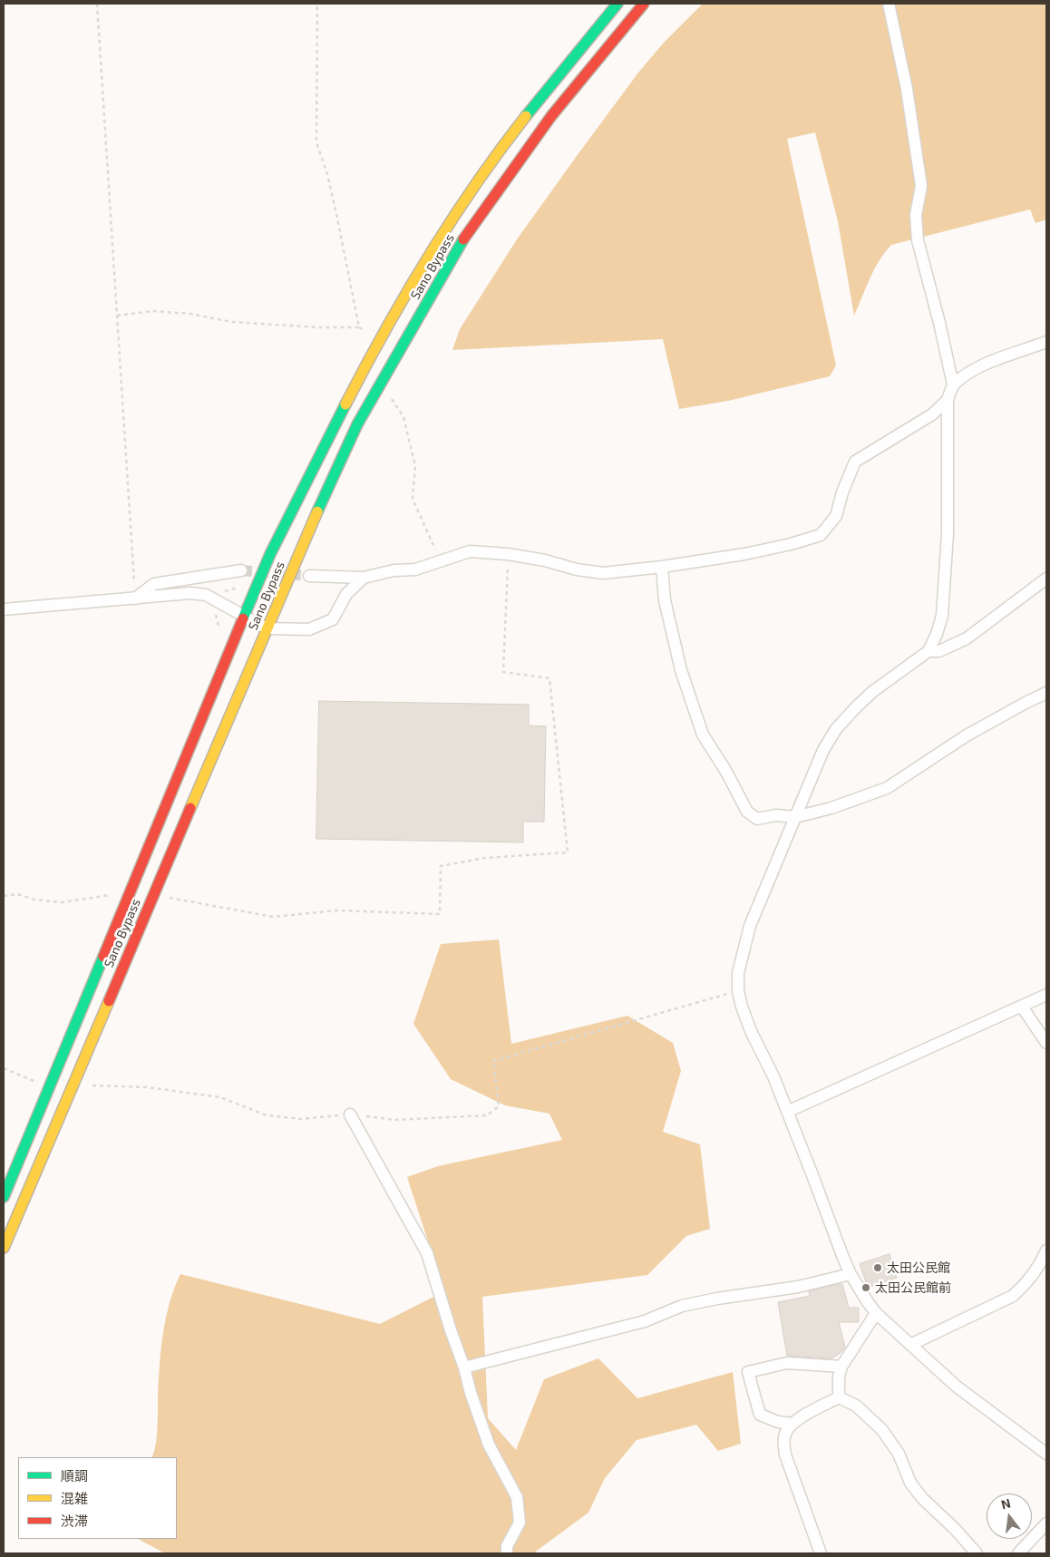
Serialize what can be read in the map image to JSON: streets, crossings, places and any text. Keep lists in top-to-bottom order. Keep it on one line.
{"streets":{"highway":["Sano Bypass"]},"places":["太田公民館","太田公民館前"],"legend":["順調","混雑","渋滞"],"north":"top"}
